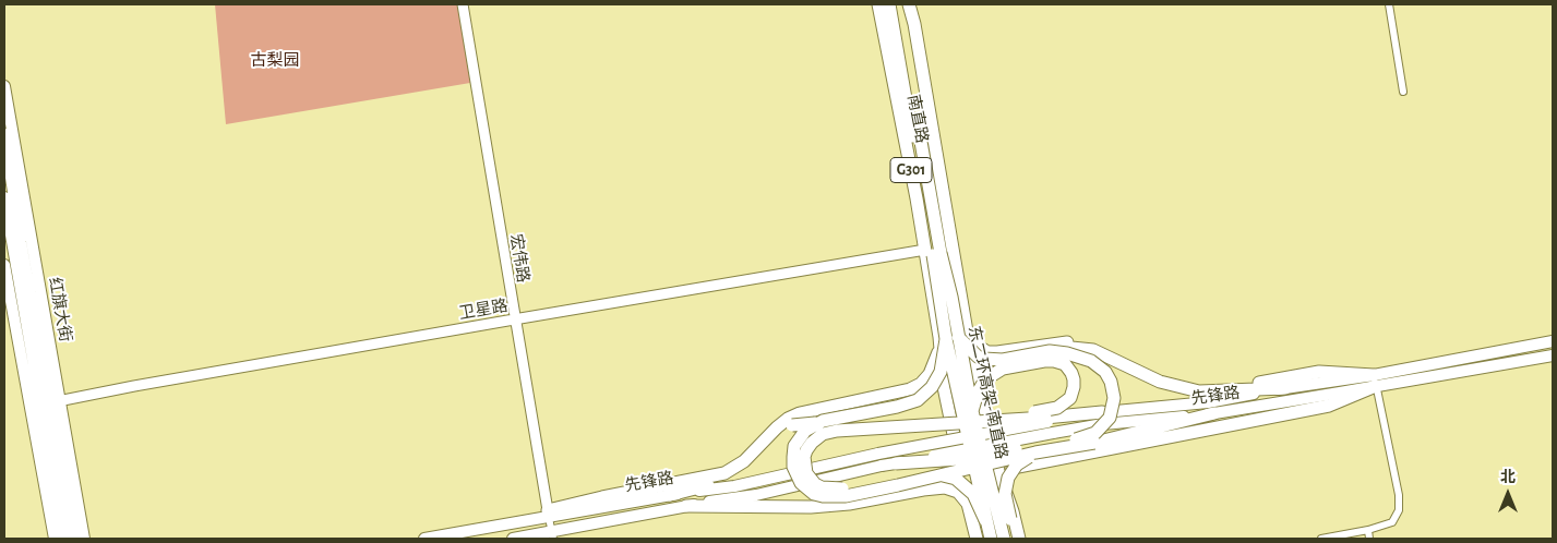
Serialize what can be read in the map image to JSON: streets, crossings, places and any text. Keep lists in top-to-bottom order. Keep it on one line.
{"streets":{"highway":["南直路","G301","东二环高架-南直路"],"main road":["红旗大街","先锋路"],"street":["宏伟路","卫星路"]},"crossings":[["南直路","G301"],["南直路","卫星路"],["南直路","东二环高架-南直路"],["G301","东二环高架-南直路"],["宏伟路","卫星路"],["宏伟路","先锋路"],["红旗大街","卫星路"],["卫星路","东二环高架-南直路"]],"parks":["古梨园"],"north":"top"}
